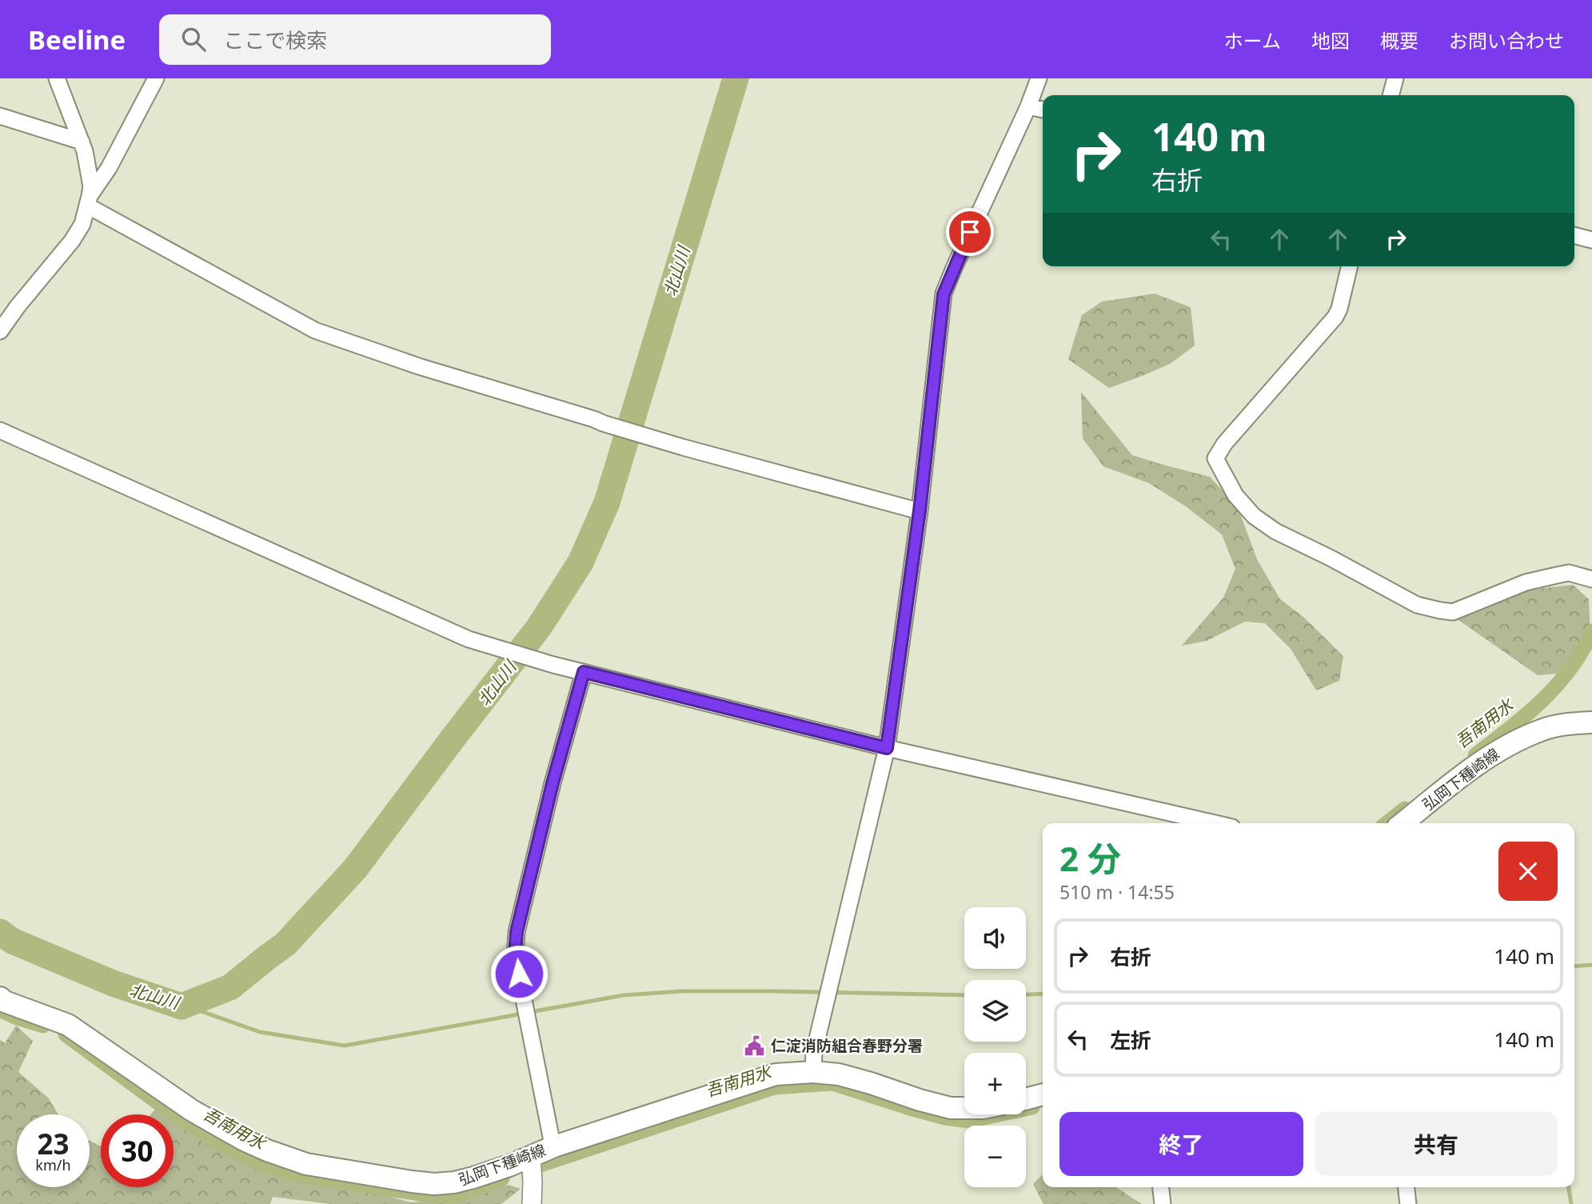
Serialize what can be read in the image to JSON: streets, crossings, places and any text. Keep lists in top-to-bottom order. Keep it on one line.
{"streets":{"main road":["弘岡下種崎線"]},"water":["北山川","吾南用水"],"places":{"public building":["仁淀消防組合春野分署"]},"page":{"header":"Beeline","search":"ここで検索","nav":["ホーム","地図","概要","お問い合わせ"],"turn":["140 m","右折"],"heading":["2 分","510 m · 14:55"],"map_buttons":["+","−"],"list":[{"name":"右折","value":"140 m"},{"name":"左折","value":"140 m"}],"buttons":["終了","共有"],"speed":"23 km/h","limit":"30"}}
